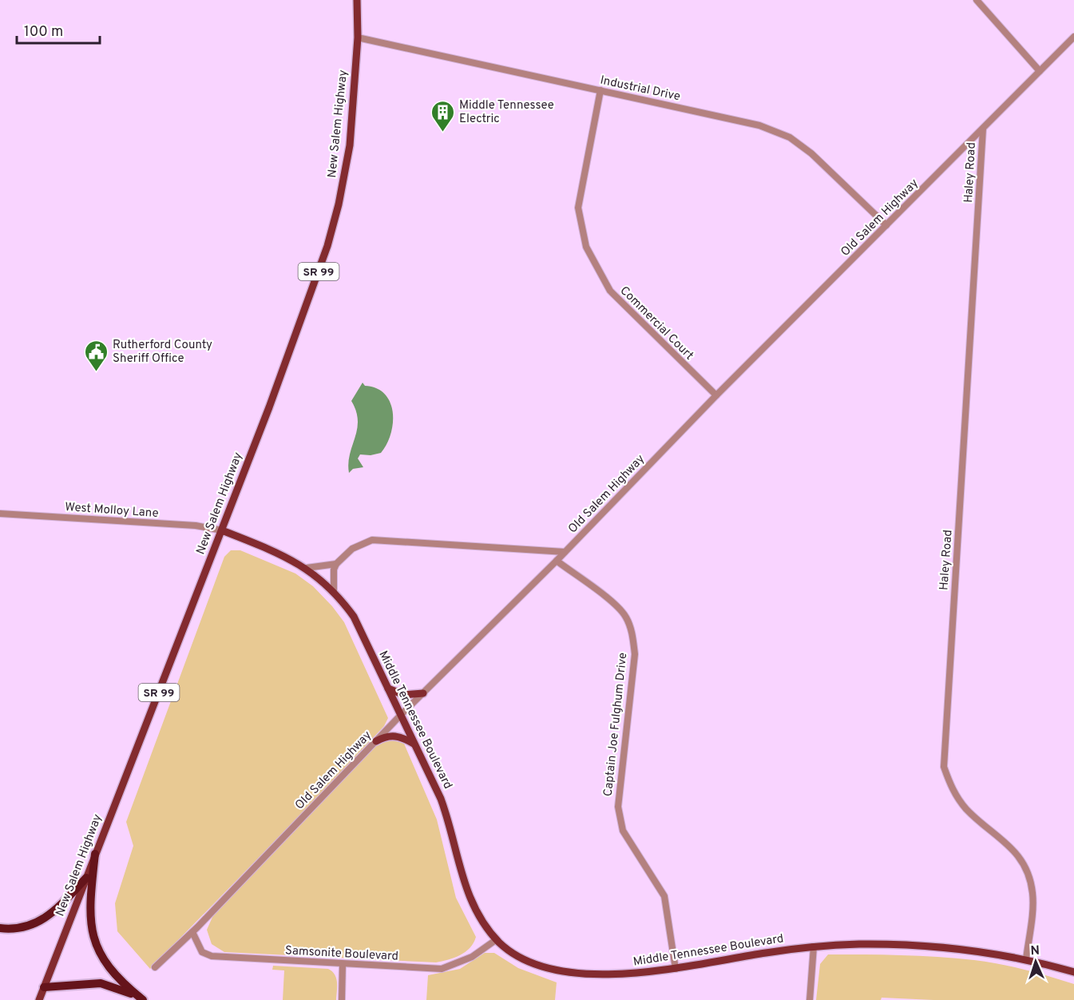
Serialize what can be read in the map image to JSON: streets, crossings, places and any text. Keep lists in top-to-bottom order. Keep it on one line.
{"streets":{"main road":["New Salem Highway","SR 99","Middle Tennessee Boulevard"],"street":["Industrial Drive","Haley Road","Old Salem Highway","Commercial Court","West Molloy Lane","Captain Joe Fulghum Drive","Samsonite Boulevard"]},"crossings":[["Industrial Drive","New Salem Highway"],["Industrial Drive","Old Salem Highway"],["Industrial Drive","Commercial Court"],["New Salem Highway","West Molloy Lane"],["New Salem Highway","Middle Tennessee Boulevard"],["Haley Road","Old Salem Highway"],["Haley Road","Middle Tennessee Boulevard"],["Old Salem Highway","Commercial Court"],["Old Salem Highway","Middle Tennessee Boulevard"],["Old Salem Highway","Captain Joe Fulghum Drive"],["Old Salem Highway","Samsonite Boulevard"],["West Molloy Lane","Middle Tennessee Boulevard"],["Middle Tennessee Boulevard","Captain Joe Fulghum Drive"],["Middle Tennessee Boulevard","Samsonite Boulevard"]],"places":{"building":["Middle Tennessee Electric"],"public building":["Rutherford County Sheriff Office"]},"scale_bar":"100 m","north":"top"}
